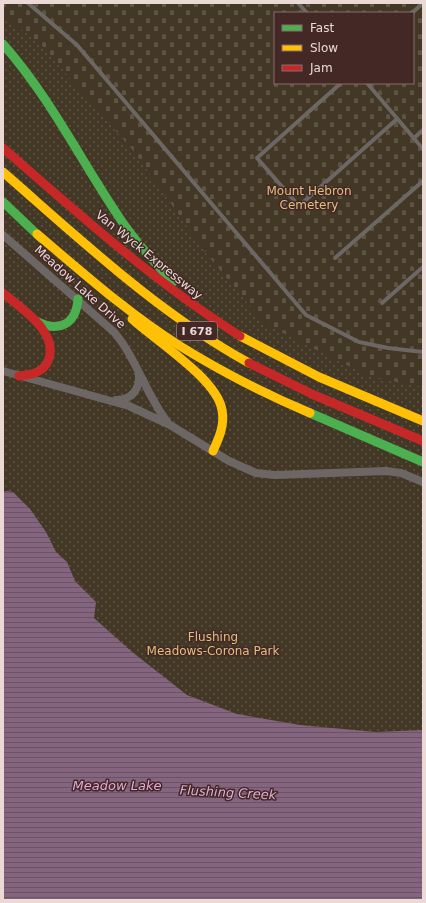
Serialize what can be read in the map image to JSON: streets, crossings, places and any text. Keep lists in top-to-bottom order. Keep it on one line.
{"streets":{"main road":["Van Wyck Expressway","I 678"],"street":["Meadow Lake Drive"]},"water":["Meadow Lake","Flushing Creek"],"parks":["Mount Hebron Cemetery","Flushing Meadows-Corona Park"],"legend":["Fast","Slow","Jam"]}
